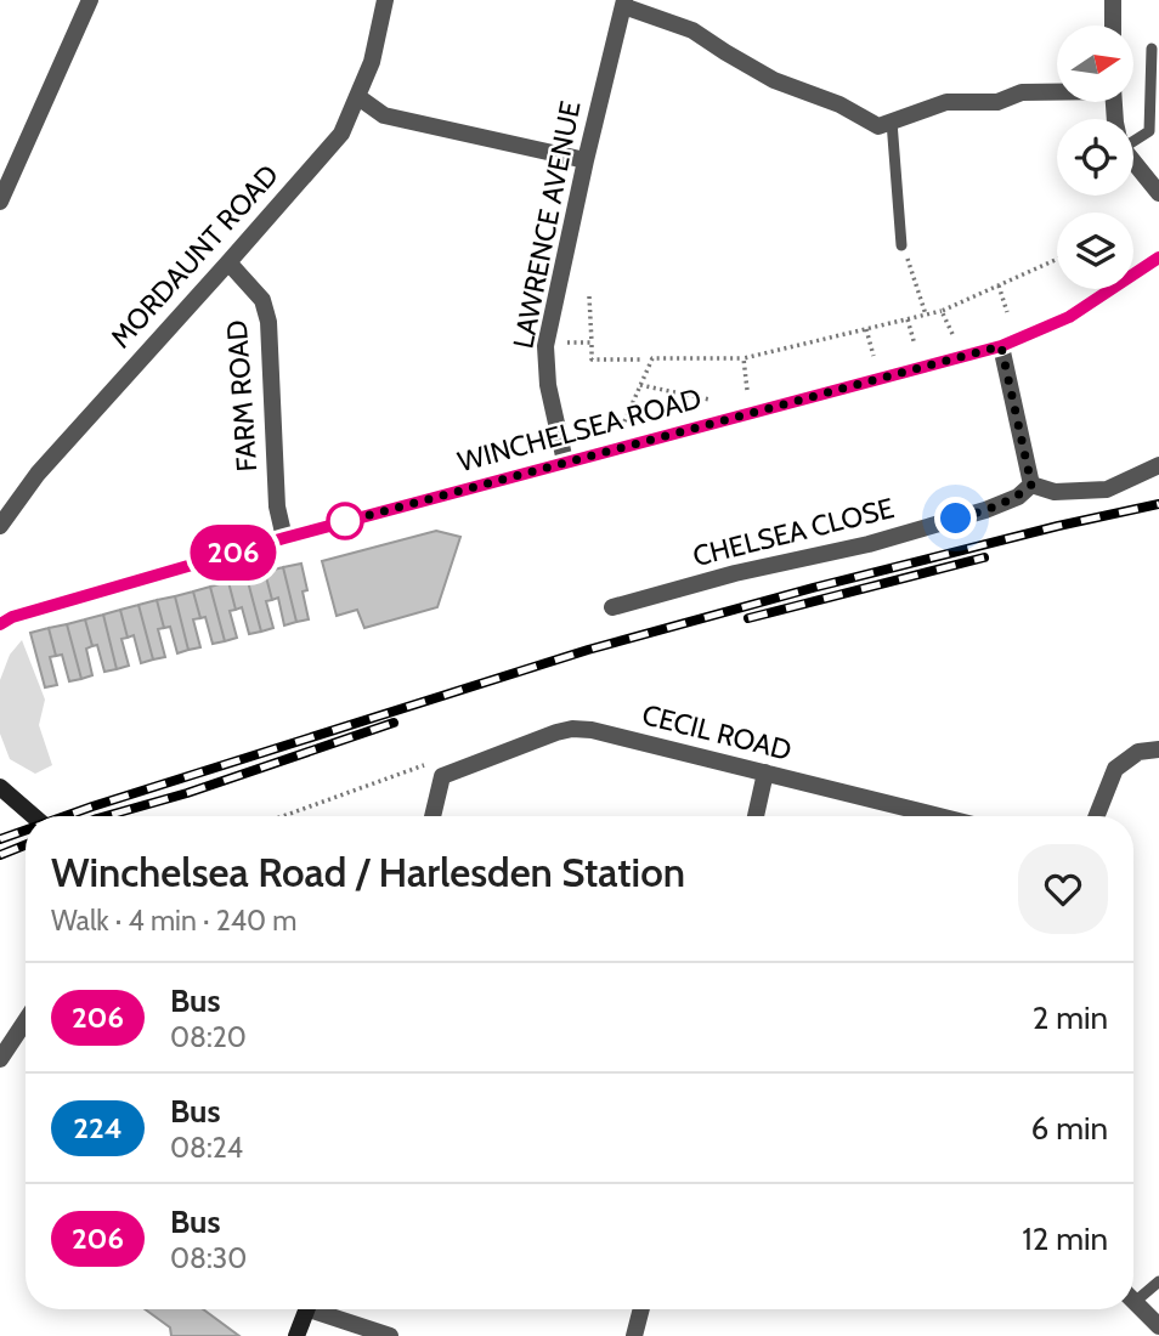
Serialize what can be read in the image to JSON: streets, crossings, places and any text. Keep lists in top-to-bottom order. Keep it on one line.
{"streets":{"street":["LAWRENCE AVENUE","MORDAUNT ROAD","FARM ROAD","WINCHELSEA ROAD","CHELSEA CLOSE","CECIL ROAD"]},"crossings":[["LAWRENCE AVENUE","WINCHELSEA ROAD"],["MORDAUNT ROAD","FARM ROAD"],["FARM ROAD","WINCHELSEA ROAD"]],"lines":["bus line 206"],"north":"right","page":{"on_map":"206","heading":["Winchelsea Road / Harlesden Station","Walk · 4 min · 240 m"],"list":[{"mark":"206","name":"Bus","note":"08:20","value":"2 min"},{"mark":"224","name":"Bus","note":"08:24","value":"6 min"},{"mark":"206","name":"Bus","note":"08:30","value":"12 min"}]}}
